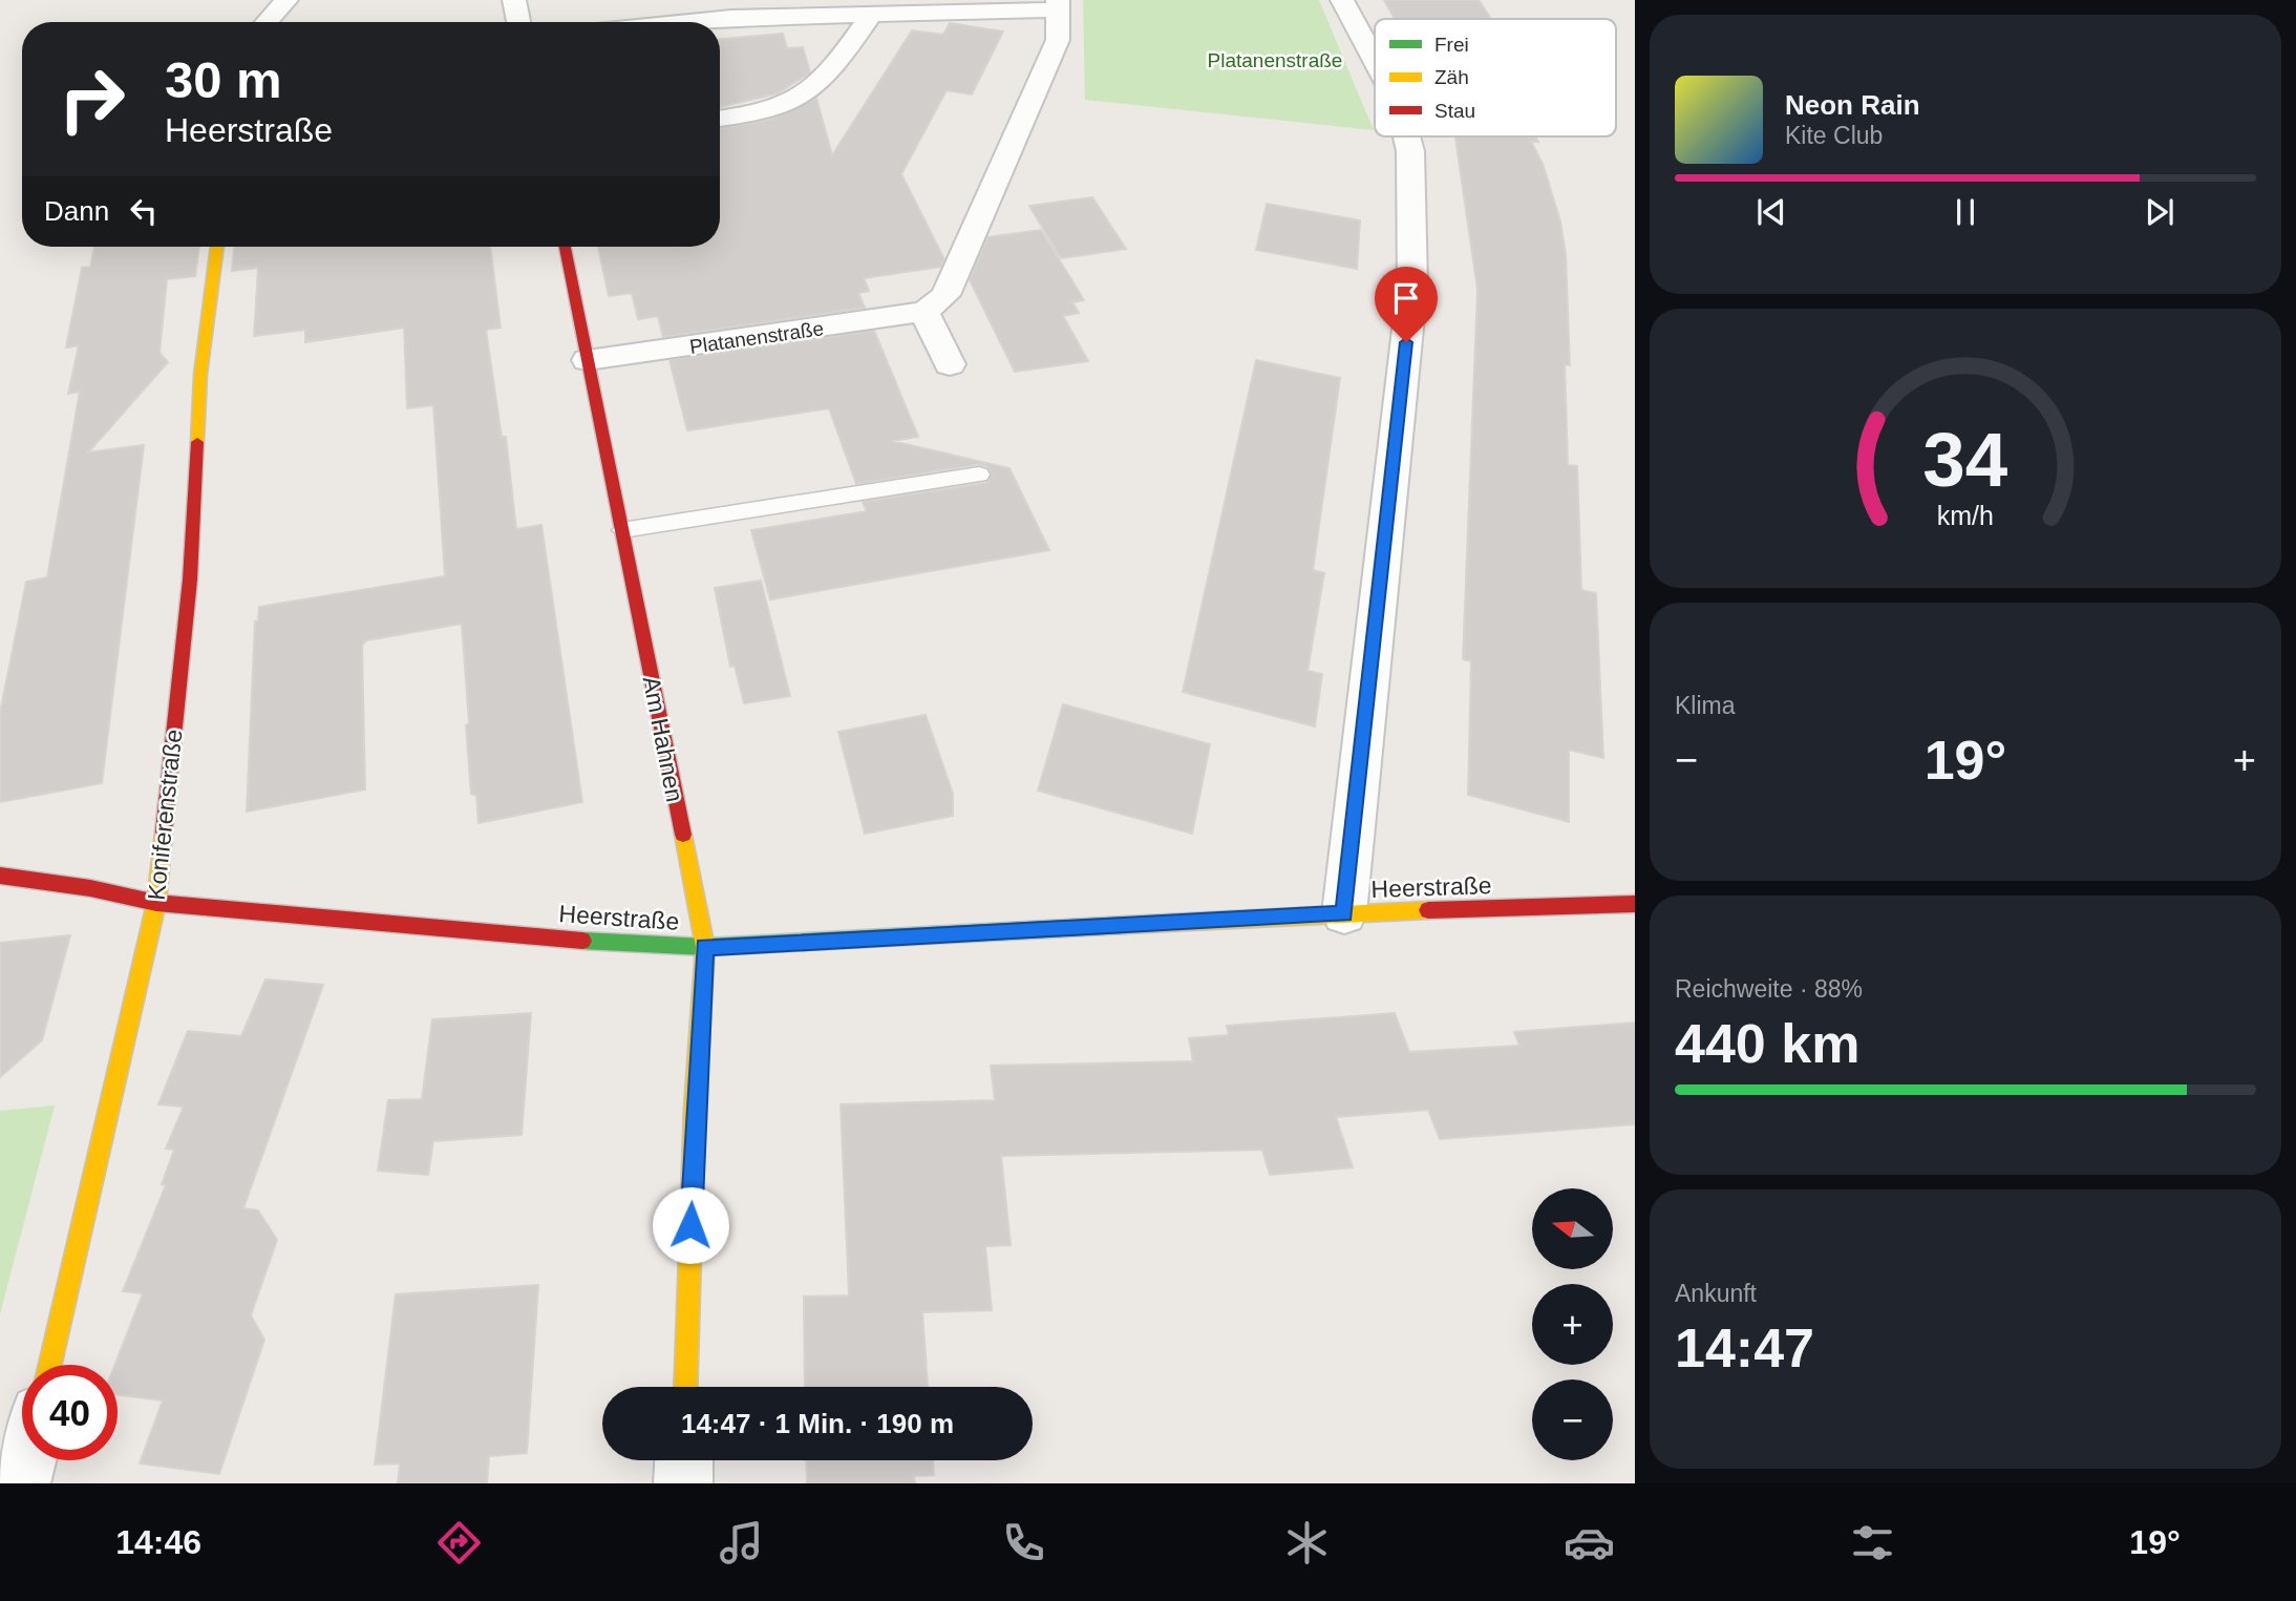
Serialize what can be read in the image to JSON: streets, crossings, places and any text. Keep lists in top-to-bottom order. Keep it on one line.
{"streets":{"street":["Platanenstraße","Am Hahnen","Koniferenstraße","Heerstraße"]},"crossings":[["Platanenstraße","Am Hahnen"],["Am Hahnen","Heerstraße"],["Koniferenstraße","Heerstraße"]],"parks":["Platanenstraße"],"legend":["Frei","Zäh","Stau"],"north":"left","page":{"turn":["30 m","Heerstraße"],"song":["Neon Rain","Kite Club"],"then":"Dann","tile":["Klima",["Reichweite · 88%","440 km"],["Ankunft","14:47"]],"heat":["−","19°","+"],"map_buttons":["+","−"],"limit":"40","trip":"14:47 · 1 Min. · 190 m","tabs":["14:46","19°"],"gauge":["34","km/h"]}}
